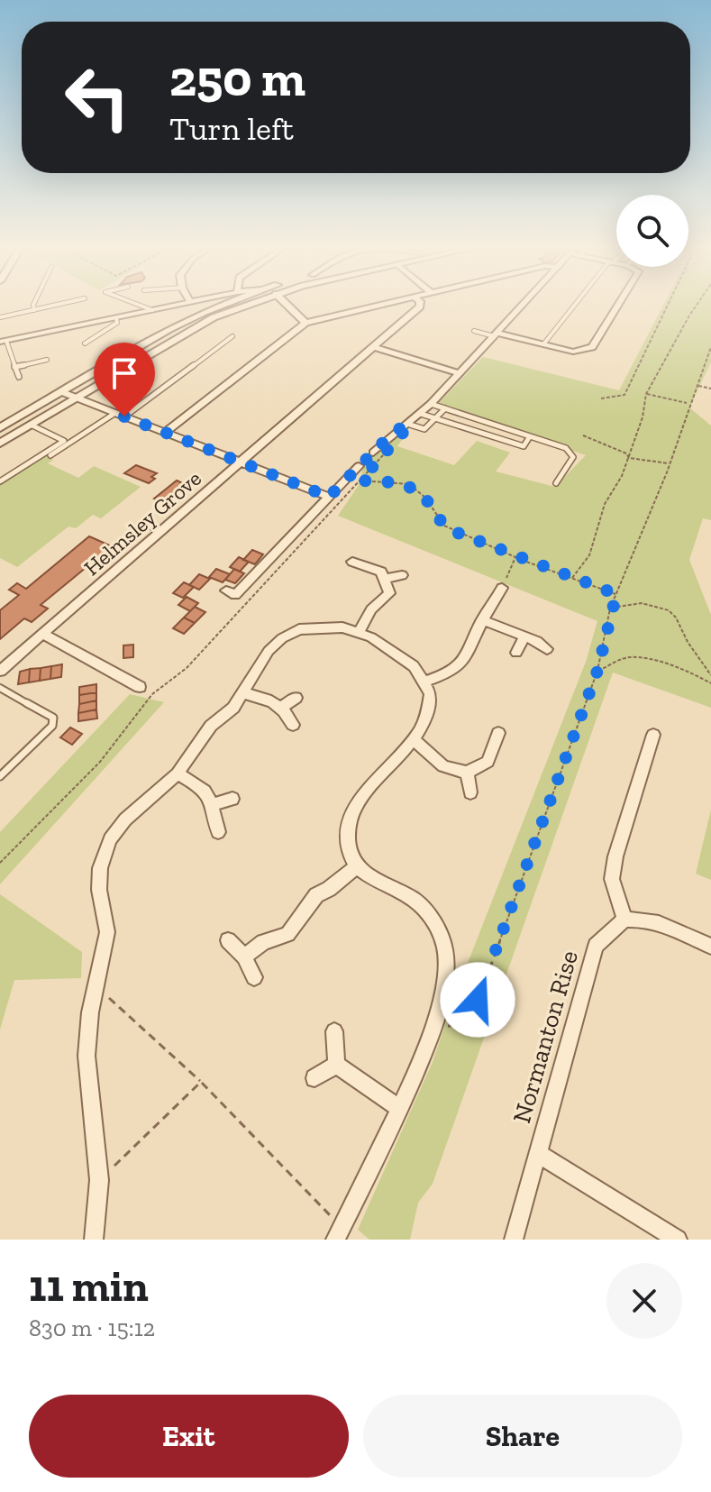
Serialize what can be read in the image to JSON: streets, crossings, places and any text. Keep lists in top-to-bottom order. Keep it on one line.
{"streets":{"street":["Helmsley Grove","Normanton Rise"]},"page":{"turn":["250 m","Turn left"],"heading":["11 min","830 m · 15:12"],"buttons":["Exit","Share"]}}
